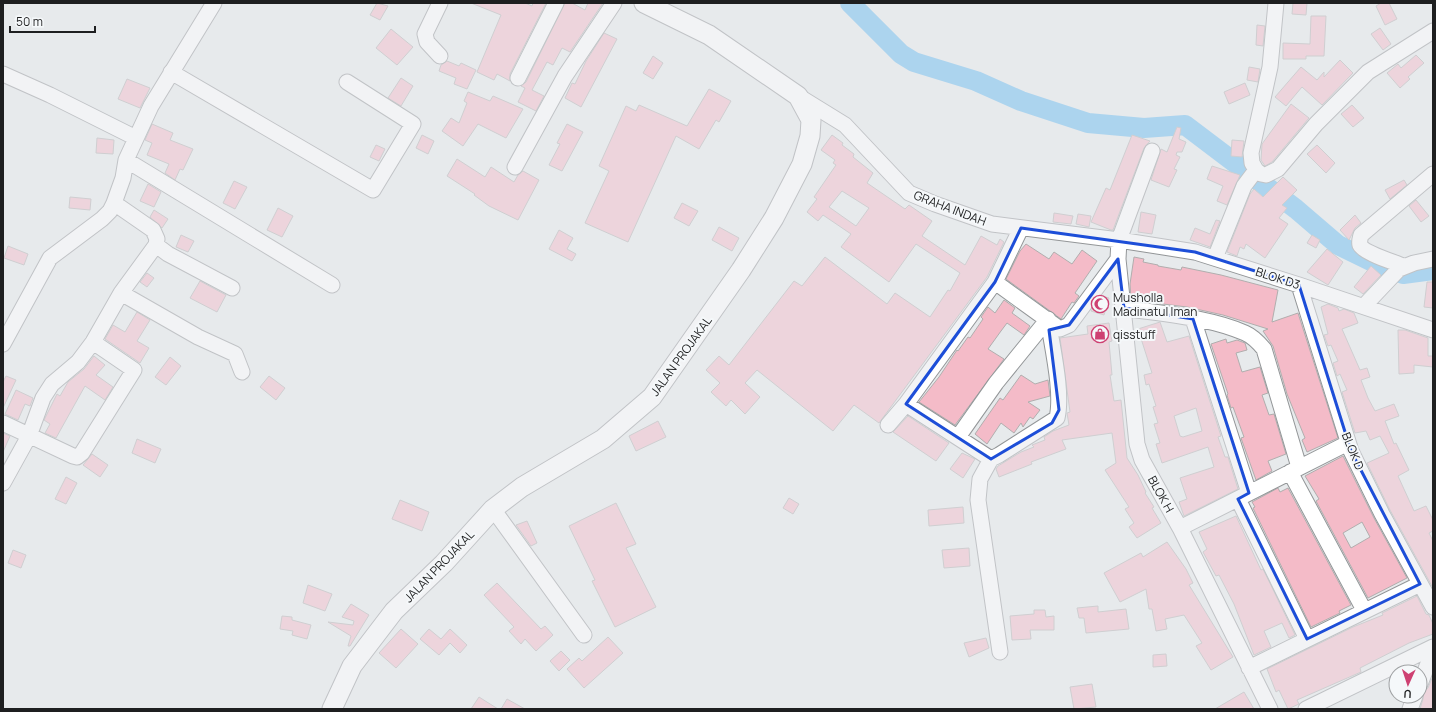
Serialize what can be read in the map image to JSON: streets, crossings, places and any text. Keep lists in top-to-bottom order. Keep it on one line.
{"streets":{"main road":["JALAN PROJAKAL"],"street":["GRAHA INDAH","BLOK D3","BLOK D","BLOK H"]},"crossings":[["GRAHA INDAH","BLOK D3"],["GRAHA INDAH","JALAN PROJAKAL"],["BLOK D3","BLOK D"]],"places":{"mosque":["Musholla Madinatul Iman"],"shop":["qisstuff"]},"scale_bar":"50 m","north":"bottom"}
